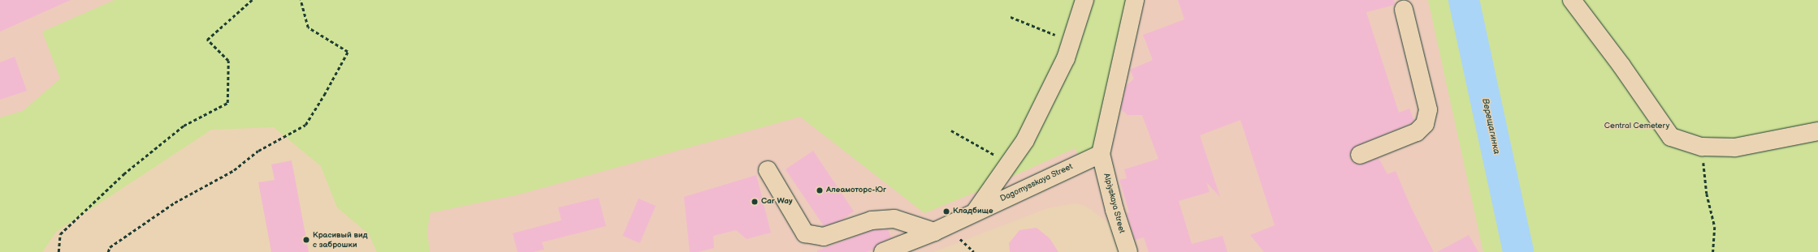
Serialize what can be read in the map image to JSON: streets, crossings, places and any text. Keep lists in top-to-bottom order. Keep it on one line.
{"streets":{"street":["Dagomysskaya Street","Alpiyskaya Street"]},"crossings":[["Dagomysskaya Street","Alpiyskaya Street"]],"water":["Верещагинка"],"parks":["Central Cemetery"],"places":["Алеамоторс-Юг","Car Way","Кладбище","Красивый вид с заброшки"]}
